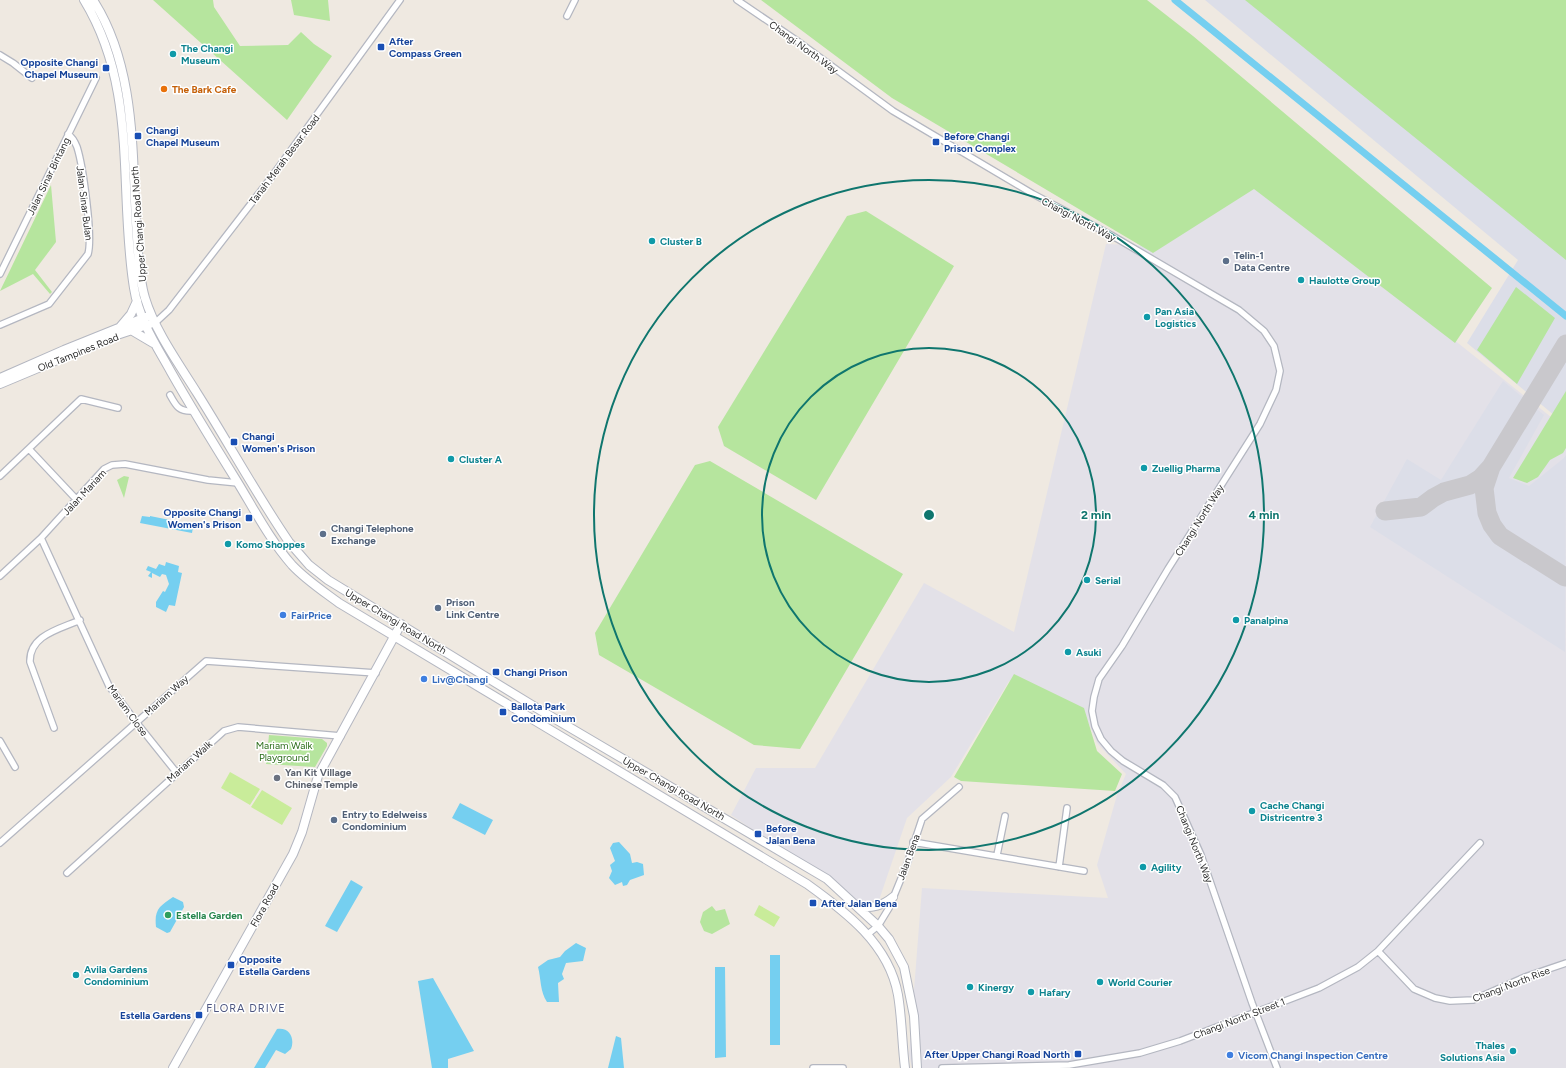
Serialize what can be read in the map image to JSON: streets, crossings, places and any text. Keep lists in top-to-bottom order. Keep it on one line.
{"streets":{"street":["Changi North Way","Tanah Merah Besar Road","Jalan Sinar Bintang","Jalan Sinar Bulan","Upper Changi Road North","Old Tampines Road","Jalan Mariam","Mariam Way","Mariam Close","Mariam Walk","Jalan Bena","Flora Road","Changi North Rise","Changi North Street 1"]},"crossings":[["Changi North Way","Changi North Street 1"],["Tanah Merah Besar Road","Upper Changi Road North"],["Tanah Merah Besar Road","Old Tampines Road"],["Jalan Sinar Bintang","Jalan Sinar Bulan"],["Upper Changi Road North","Old Tampines Road"],["Upper Changi Road North","Jalan Mariam"],["Upper Changi Road North","Jalan Bena"],["Jalan Mariam","Mariam Close"],["Mariam Way","Mariam Close"],["Mariam Close","Mariam Walk"],["Mariam Walk","Flora Road"],["Changi North Rise","Changi North Street 1"]],"districts":["FLORA DRIVE"],"parks":["Mariam Walk Playground"],"places":{"transit":["After Compass Green","Opposite Changi Chapel Museum","Changi Chapel Museum","Before Changi Prison Complex","Changi Women's Prison","Opposite Changi Women's Prison","Changi Prison","Ballota Park Condominium","Before Jalan Bena","After Jalan Bena","Opposite Estella Gardens","Estella Gardens","After Upper Changi Road North"],"other":["The Changi Museum","The Bark Cafe","Cluster B","Telin-1 Data Centre","Haulotte Group","Pan Asia Logistics","Cluster A","Zuellig Pharma","Changi Telephone Exchange","Komo Shoppes","Serial","Prison Link Centre","FairPrice","Panalpina","Asuki","Liv@Changi","Yan Kit Village Chinese Temple","Cache Changi Districentre 3","Entry to Edelweiss Condominium","Agility","Estella Garden","Avila Gardens Condominium","World Courier","Kinergy","Hafary","Thales Solutions Asia","Vicom Changi Inspection Centre"]},"rings":["2 min","4 min"]}
